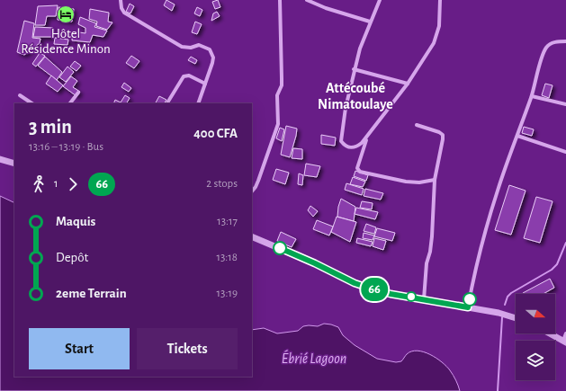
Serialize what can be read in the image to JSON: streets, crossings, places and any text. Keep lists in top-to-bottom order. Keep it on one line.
{"districts":["Attécoubé Nimatoulaye"],"water":["Ébrié Lagoon"],"places":{"hotel":["Hôtel Résidence Minon"]},"lines":["bus line 66"],"north":"right","page":{"on_map":"66","heading":["3 min","13:16 – 13:19 · Bus","400 CFA"],"legs":["1","66","2 stops"],"list":[{"name":"Maquis","value":"13:17"},{"name":"Depôt","value":"13:18"},{"name":"2eme Terrain","value":"13:19"}],"buttons":["Start","Tickets"]}}
